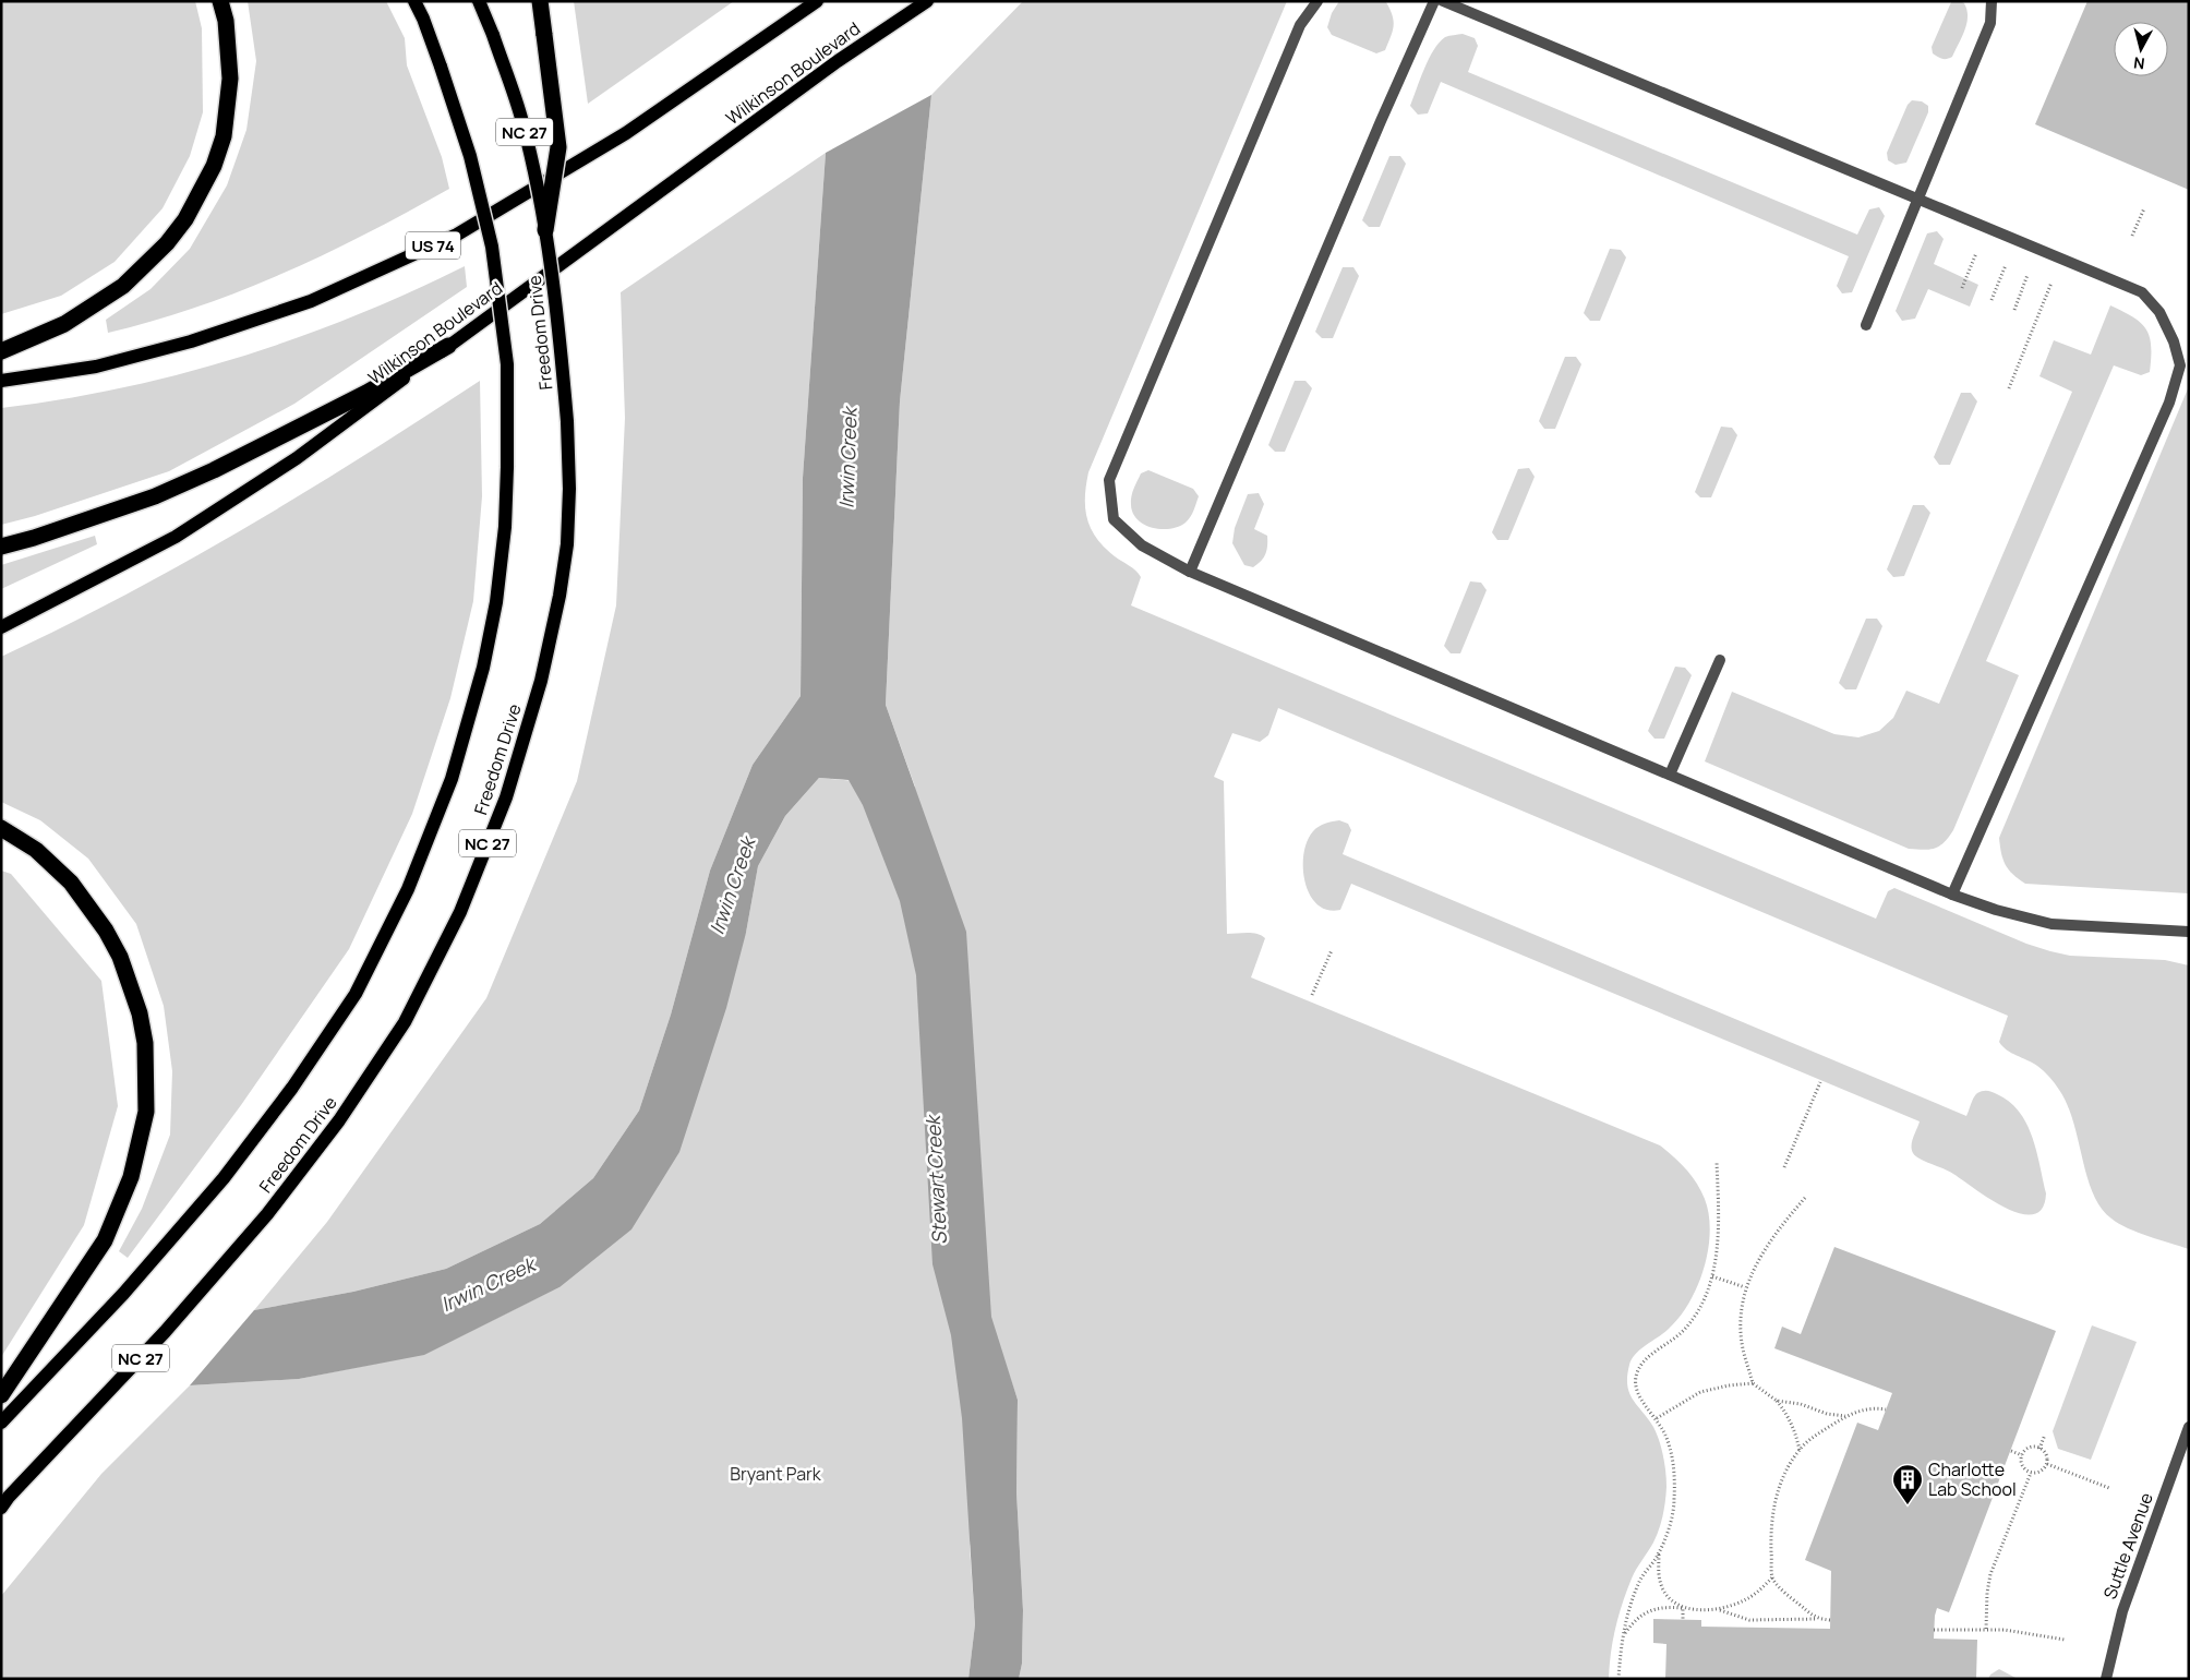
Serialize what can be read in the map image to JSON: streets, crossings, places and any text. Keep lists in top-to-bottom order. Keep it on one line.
{"streets":{"main road":["Wilkinson Boulevard","NC 27","US 74","Freedom Drive"],"street":["Suttle Avenue"]},"water":["Irwin Creek","Stewart Creek"],"parks":["Bryant Park"],"places":{"building":["Charlotte Lab School"]},"north":"bottom"}
